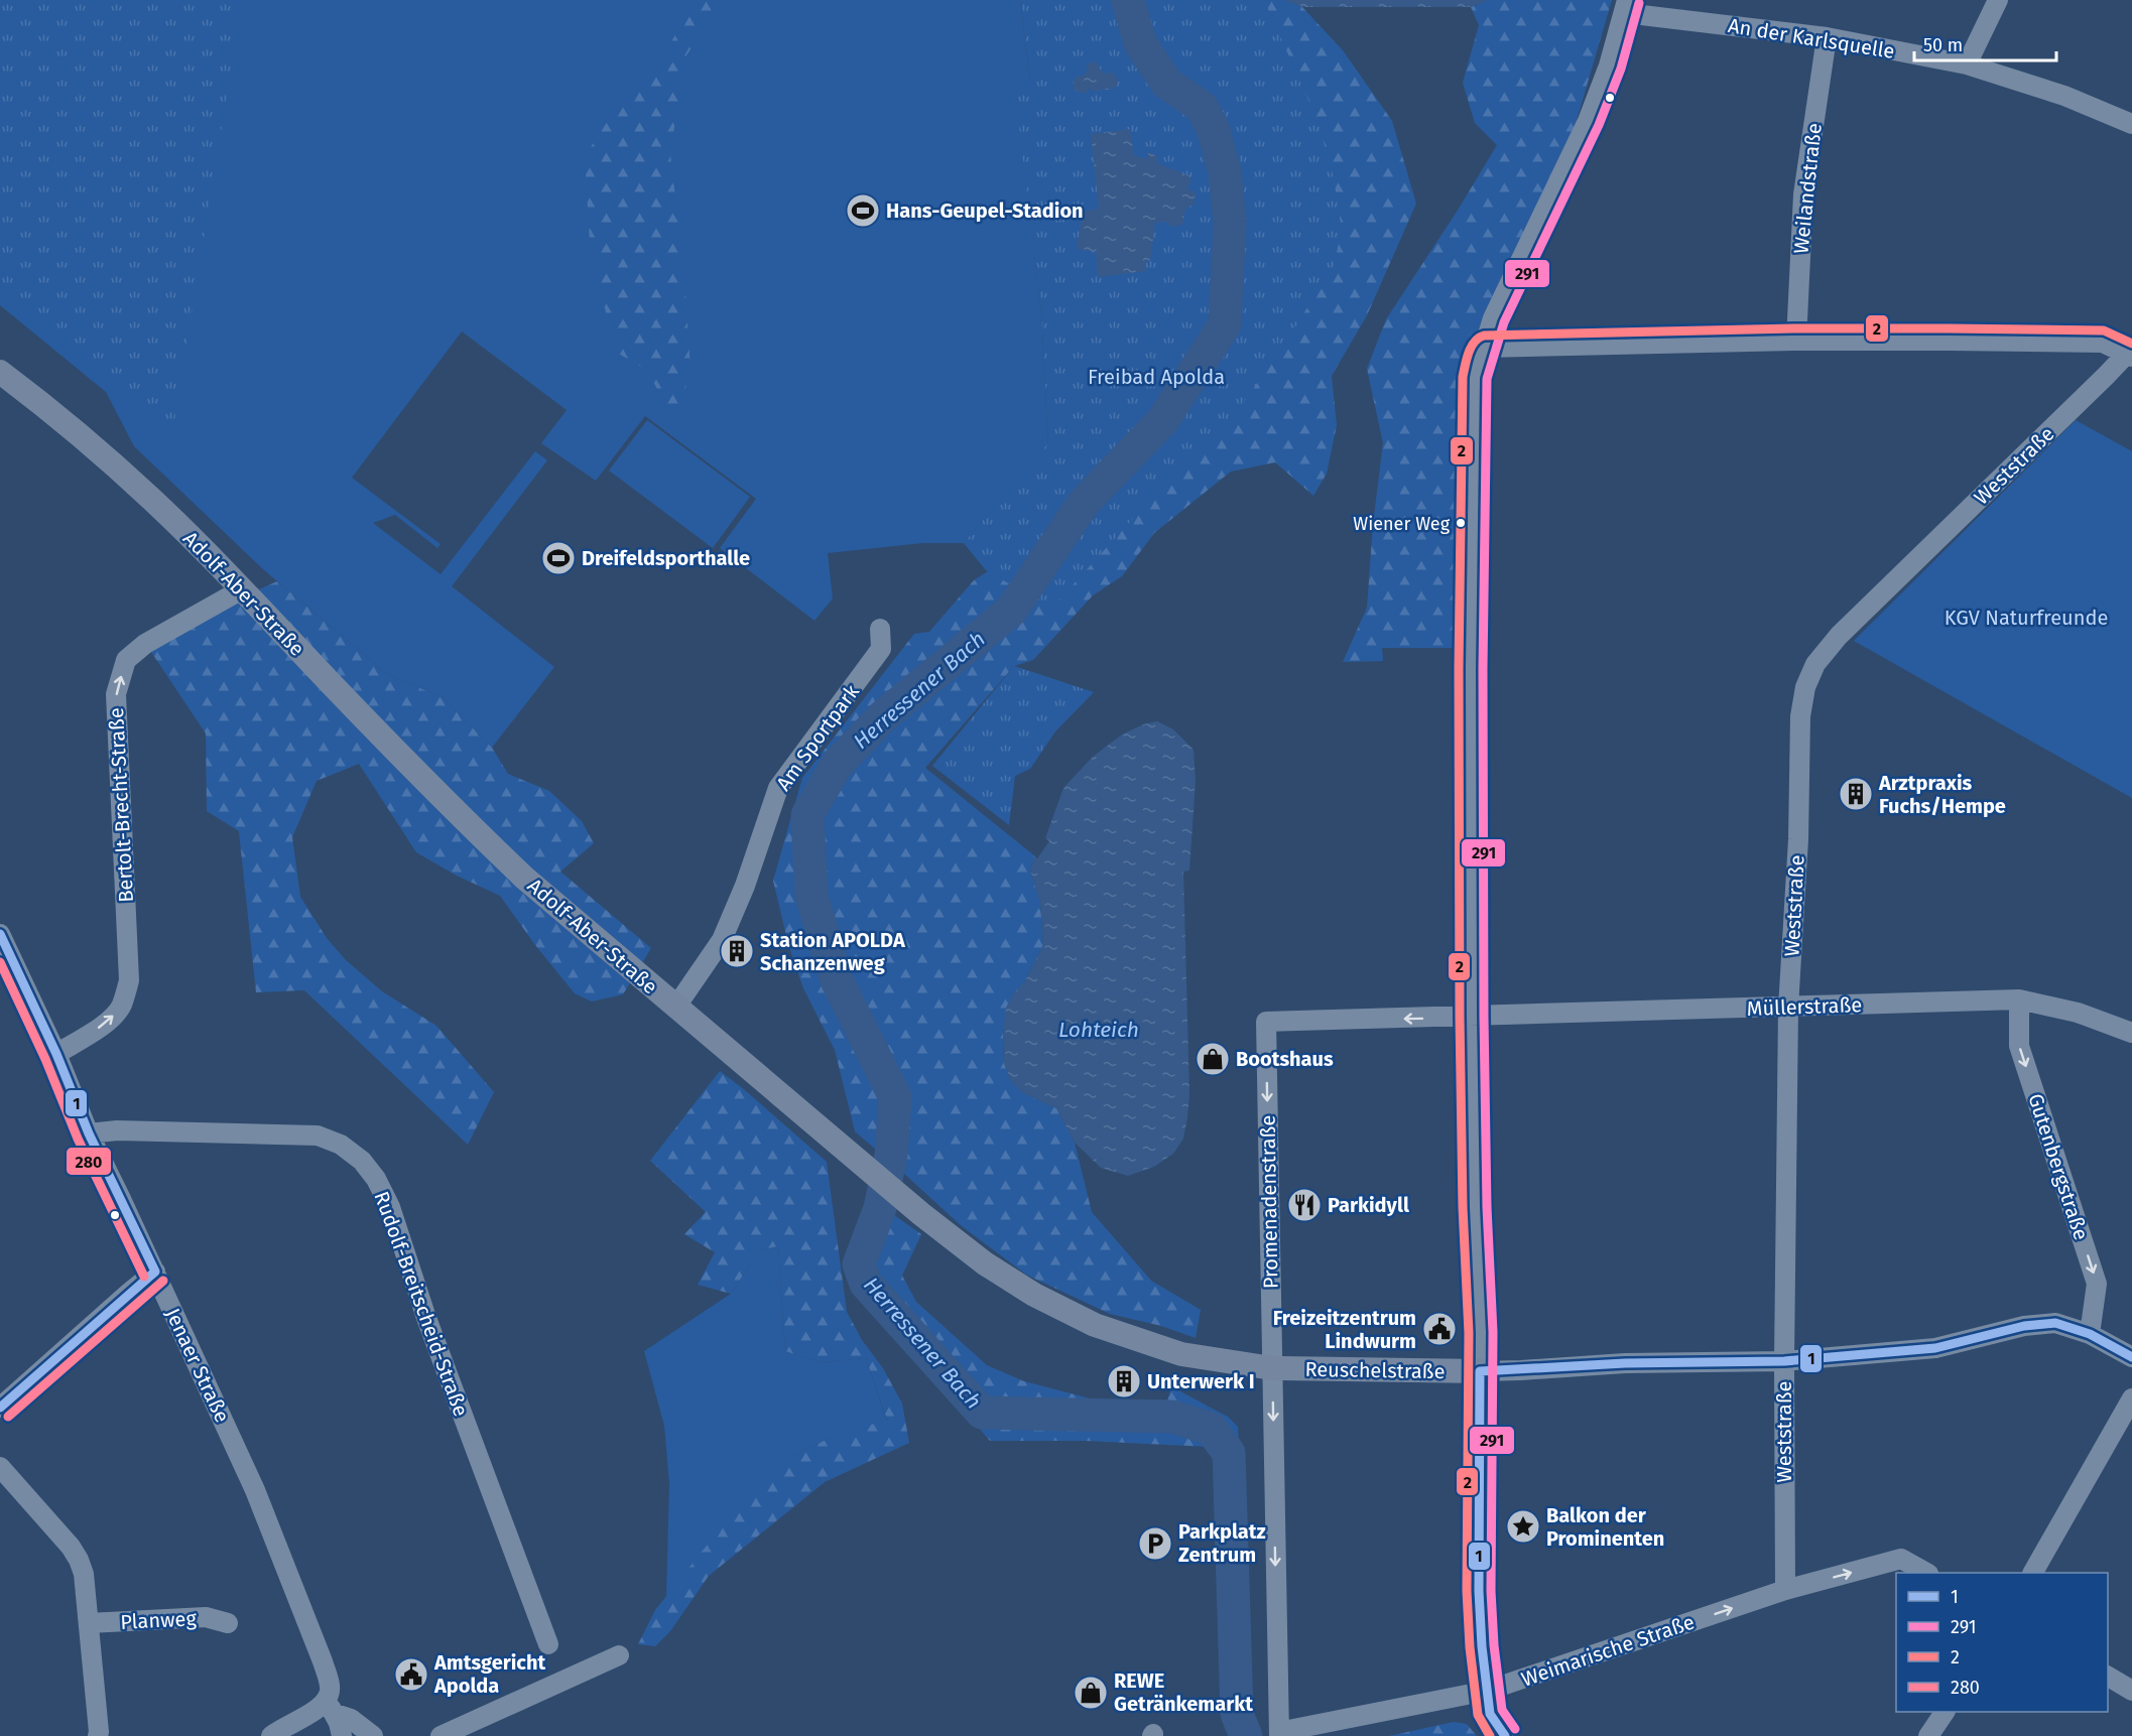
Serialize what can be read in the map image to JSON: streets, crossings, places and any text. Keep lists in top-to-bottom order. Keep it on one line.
{"streets":{"main road":["Adolf-Aber-Straße","Reuschelstraße"],"street":["An der Karlsquelle","Weilandstraße","Weststraße","Am Sportpark","Bertolt-Brecht-Straße","Müllerstraße","Gutenbergstraße","Promenadenstraße","Rudolf-Breitscheid-Straße","Jenaer Straße","Planweg","Weimarische Straße"]},"crossings":[["An der Karlsquelle","Weilandstraße"],["Weststraße","Müllerstraße"],["Weststraße","Reuschelstraße"],["Weststraße","Weimarische Straße"],["Adolf-Aber-Straße","Am Sportpark"],["Adolf-Aber-Straße","Bertolt-Brecht-Straße"],["Adolf-Aber-Straße","Promenadenstraße"],["Adolf-Aber-Straße","Reuschelstraße"],["Bertolt-Brecht-Straße","Jenaer Straße"],["Müllerstraße","Gutenbergstraße"],["Müllerstraße","Promenadenstraße"],["Gutenbergstraße","Reuschelstraße"],["Promenadenstraße","Reuschelstraße"],["Promenadenstraße","Weimarische Straße"],["Rudolf-Breitscheid-Straße","Jenaer Straße"]],"one_way":["Bertolt-Brecht-Straße","Gutenbergstraße","Promenadenstraße","Weimarische Straße"],"water":["Herressener Bach","Lohteich"],"parks":["Freibad Apolda","KGV Naturfreunde"],"places":{"sports":["Hans-Geupel-Stadion","Dreifeldsporthalle"],"other":["Wiener Weg"],"building":["Arztpraxis Fuchs/Hempe","Station APOLDA Schanzenweg","Unterwerk I"],"shop":["Bootshaus","REWE Getränkemarkt"],"restaurant":["Parkidyll"],"public building":["Freizeitzentrum Lindwurm","Amtsgericht Apolda"],"place":["Balkon der Prominenten"],"parking":["Parkplatz Zentrum"]},"lines":["transit line 291","transit line 2","transit line 1","transit line 280"],"legend":["1","291","2","280"],"scale_bar":"50 m"}
